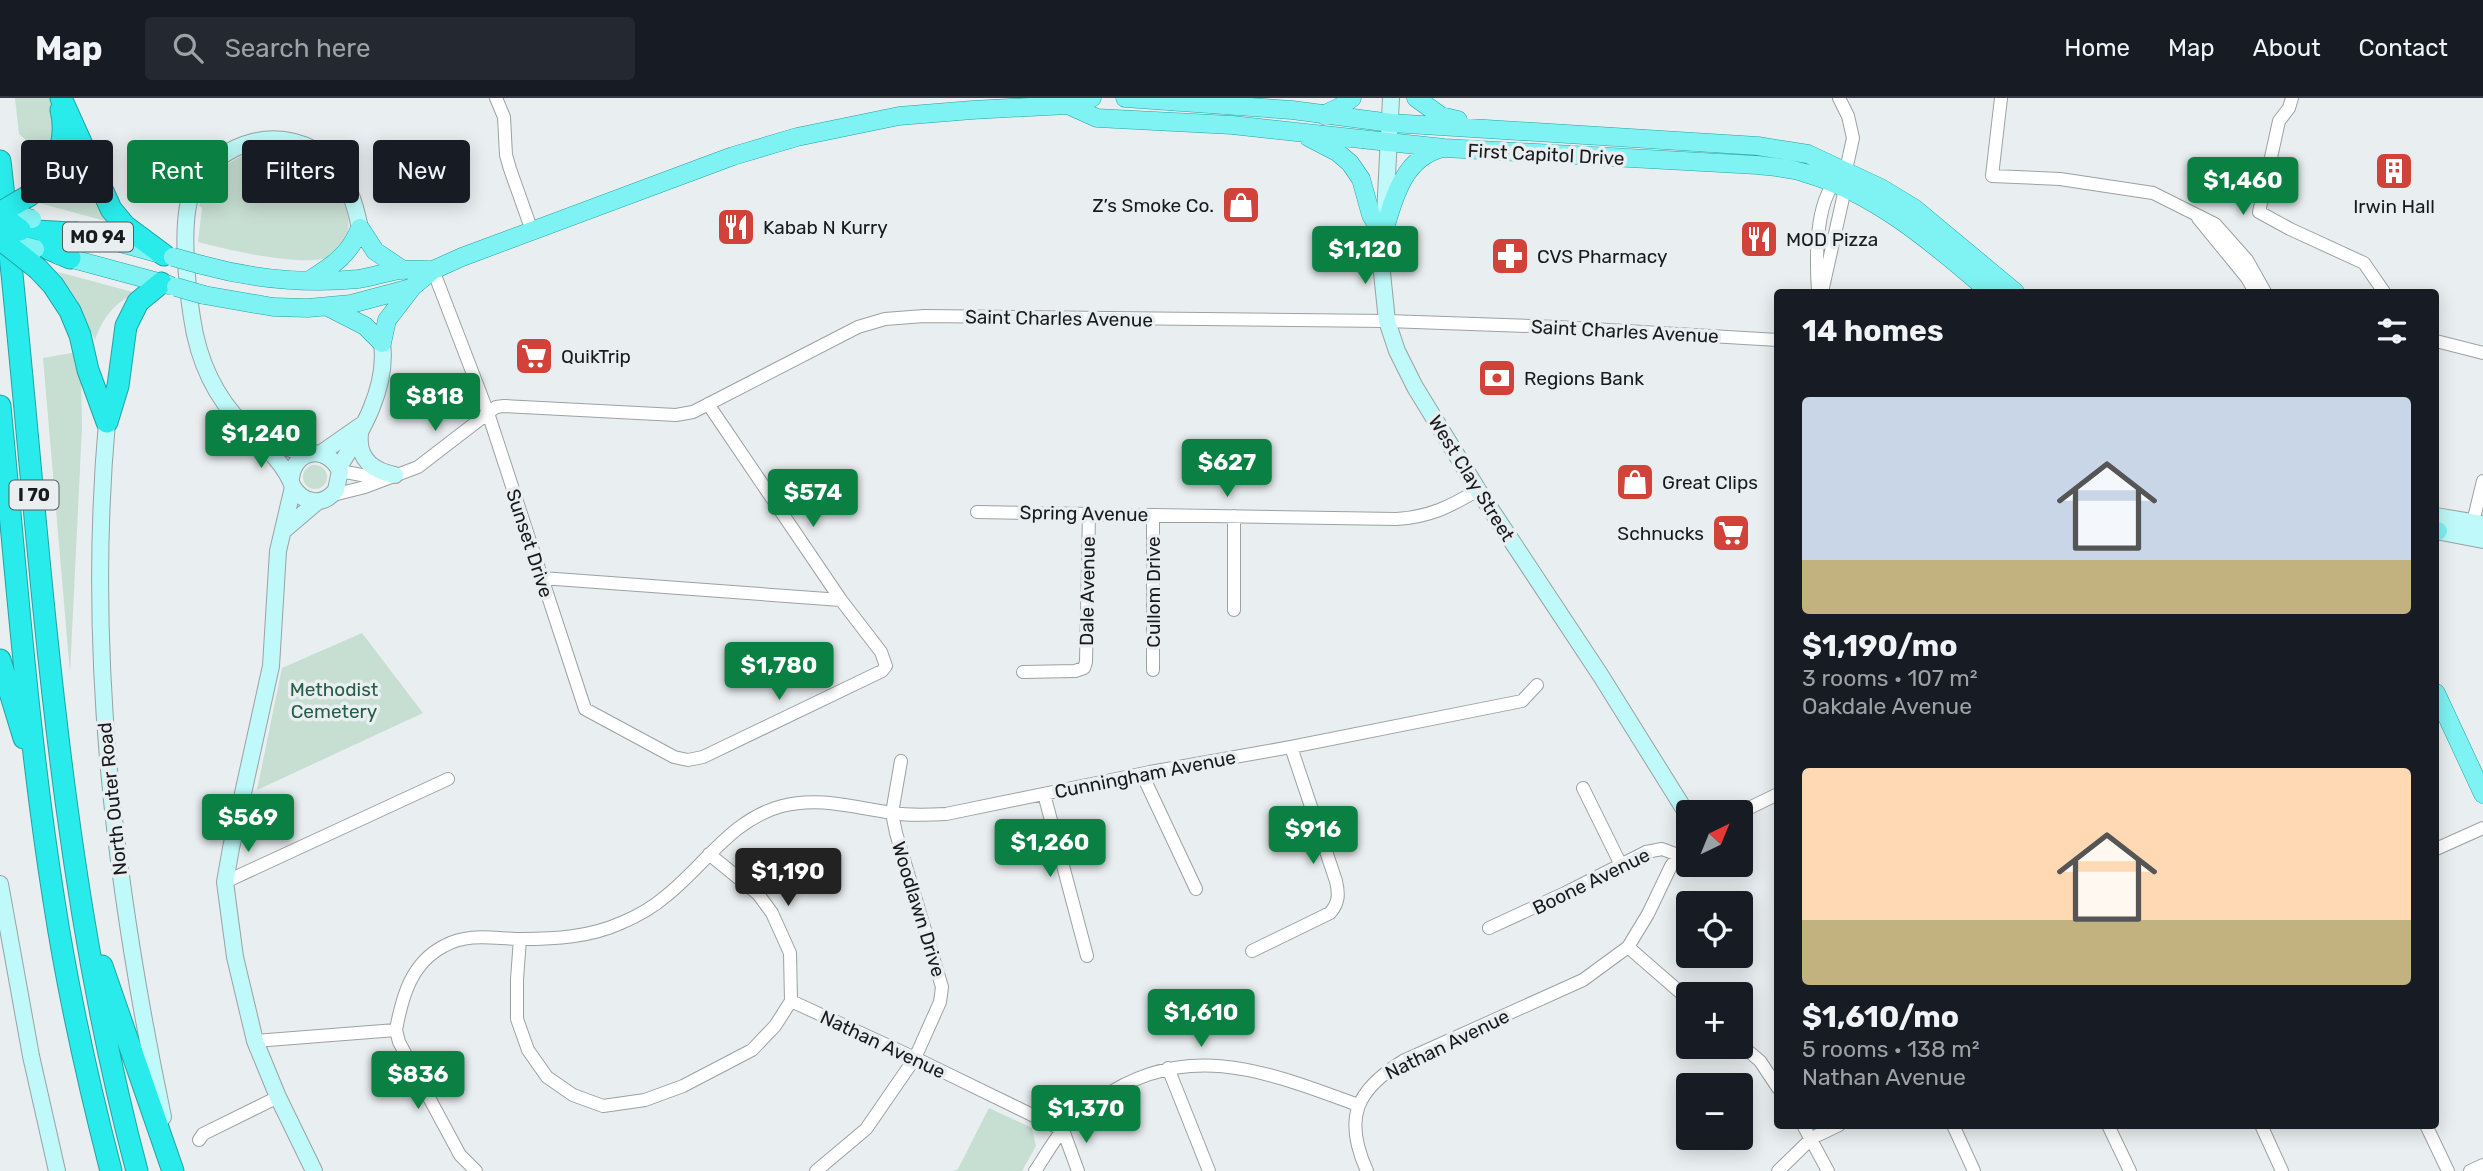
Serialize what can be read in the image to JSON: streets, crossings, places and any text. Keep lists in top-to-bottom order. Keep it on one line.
{"streets":{"highway":["I 70"],"main road":["First Capitol Drive","MO 94"],"street":["Saint Charles Avenue","West Clay Street","Spring Avenue","Sunset Drive","Dale Avenue","Cullom Drive","Cunningham Avenue","North Outer Road","Boone Avenue","Woodlawn Drive","Nathan Avenue"]},"crossings":[["First Capitol Drive","West Clay Street"],["First Capitol Drive","Sunset Drive"],["Saint Charles Avenue","West Clay Street"],["Saint Charles Avenue","Sunset Drive"],["West Clay Street","Spring Avenue"],["Spring Avenue","Dale Avenue"],["Spring Avenue","Cullom Drive"],["Cunningham Avenue","Woodlawn Drive"],["Woodlawn Drive","Nathan Avenue"]],"parks":["Methodist Cemetery"],"places":{"building":["Irwin Hall"],"shop":["Z’s Smoke Co.","Great Clips"],"restaurant":["Kabab N Kurry","MOD Pizza"],"pharmacy":["CVS Pharmacy"],"supermarket":["QuikTrip","Schnucks"],"bank":["Regions Bank"]},"north":"top right","page":{"header":"Map","search":"Search here","nav":["Home","Map","About","Contact"],"chip":["Buy","Rent","Filters","New"],"price":["$1,460","$1,120","$818","$1,240","$627","$574","$1,780","$569","$916","$1,260","$1,190","$1,610","$836","$1,370"],"heading":"14 homes","list":[{"name":"$1,190/mo","note":"3 rooms · 107 m² · Oakdale Avenue"},{"name":"$1,610/mo","note":"5 rooms · 138 m² · Nathan Avenue"}],"map_buttons":["+","−"]}}
